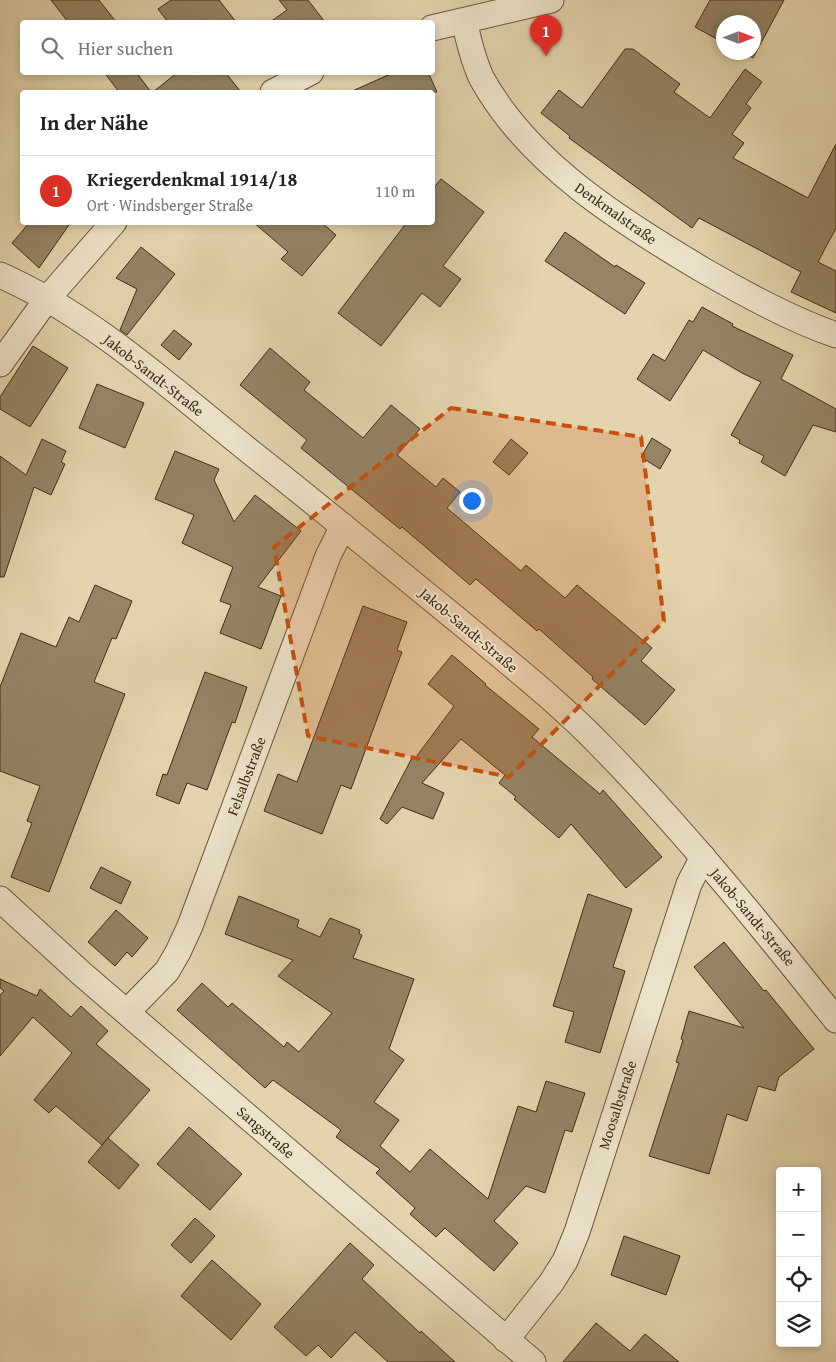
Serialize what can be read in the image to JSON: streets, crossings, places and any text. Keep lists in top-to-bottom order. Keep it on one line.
{"streets":{"street":["Denkmalstraße","Jakob-Sandt-Straße","Felsalbstraße","Moosalbstraße","Sangstraße"]},"crossings":[["Jakob-Sandt-Straße","Felsalbstraße"],["Jakob-Sandt-Straße","Moosalbstraße"],["Felsalbstraße","Sangstraße"],["Moosalbstraße","Sangstraße"]],"north":"right","page":{"pins":"1","search":"Hier suchen","heading":"In der Nähe","list":[{"mark":"1","name":"Kriegerdenkmal 1914/18","note":"Ort · Windsberger Straße","value":"110 m"}],"map_buttons":["+","−"]}}
